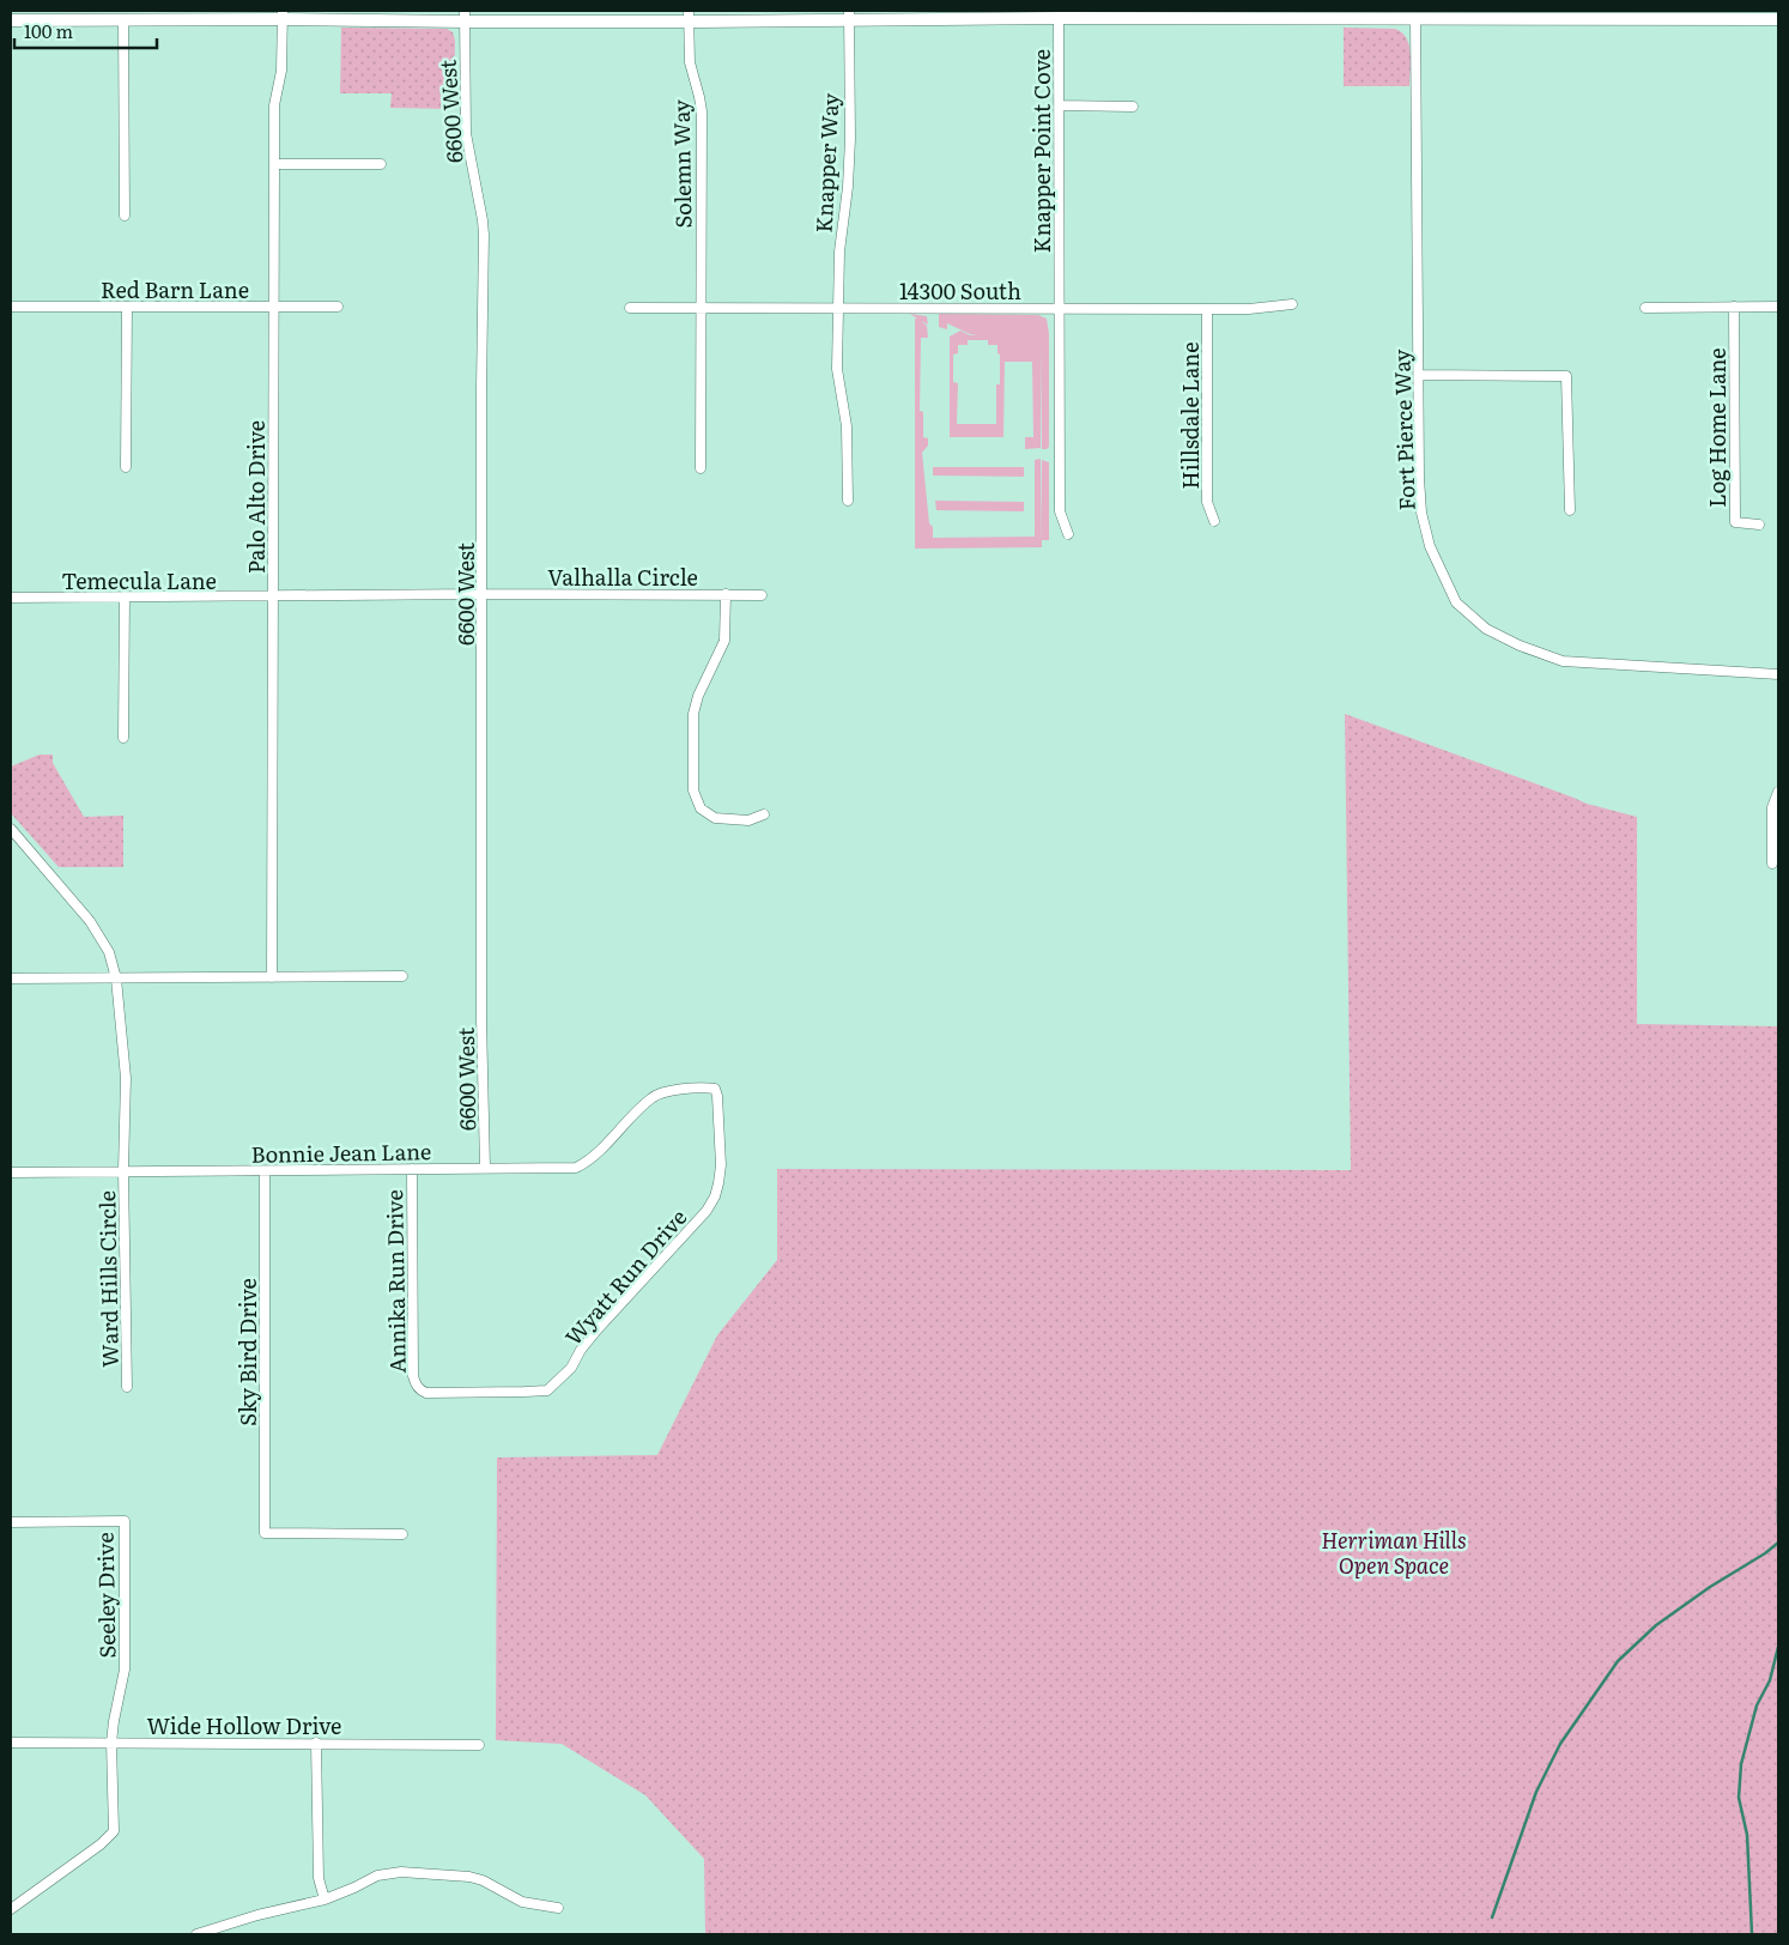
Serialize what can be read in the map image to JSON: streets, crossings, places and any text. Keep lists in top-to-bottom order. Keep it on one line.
{"streets":{"street":["6600 West","Knapper Point Cove","Knapper Way","Solemn Way","Red Barn Lane","14300 South","Hillsdale Lane","Log Home Lane","Fort Pierce Way","Palo Alto Drive","Valhalla Circle","Temecula Lane","Bonnie Jean Lane","Wyatt Run Drive","Ward Hills Circle","Annika Run Drive","Sky Bird Drive","Seeley Drive","Wide Hollow Drive"]},"crossings":[["6600 West","Valhalla Circle"],["6600 West","Temecula Lane"],["6600 West","Bonnie Jean Lane"],["Knapper Point Cove","14300 South"],["Knapper Way","14300 South"],["Solemn Way","14300 South"],["Red Barn Lane","Palo Alto Drive"],["14300 South","Hillsdale Lane"],["Palo Alto Drive","Temecula Lane"],["Valhalla Circle","Temecula Lane"],["Bonnie Jean Lane","Wyatt Run Drive"],["Bonnie Jean Lane","Ward Hills Circle"],["Bonnie Jean Lane","Annika Run Drive"],["Bonnie Jean Lane","Sky Bird Drive"],["Wyatt Run Drive","Annika Run Drive"],["Seeley Drive","Wide Hollow Drive"]],"parks":["Herriman Hills Open Space"],"scale_bar":"100 m"}
